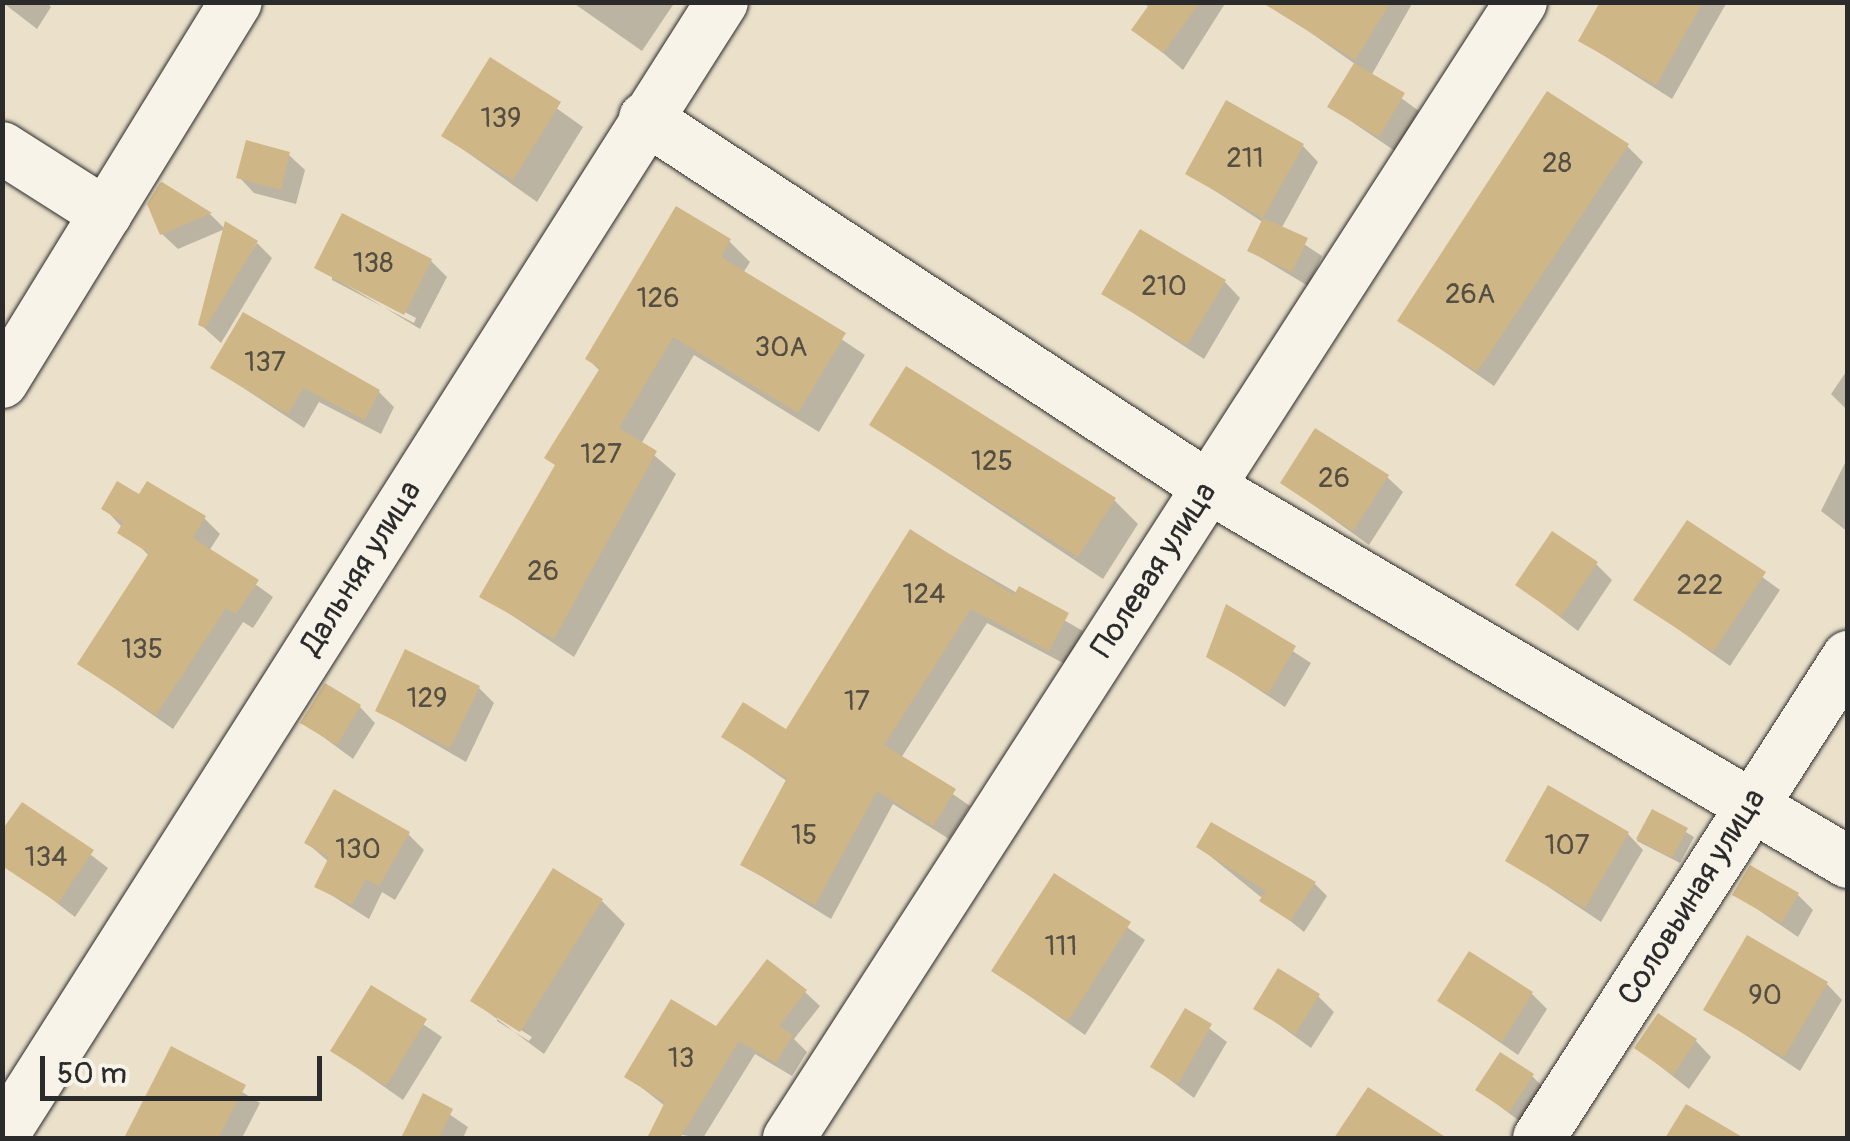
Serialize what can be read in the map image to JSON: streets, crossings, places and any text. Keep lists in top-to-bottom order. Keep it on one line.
{"streets":{"street":["Дальняя улица","Полевая улица","Соловьиная улица"]},"house_numbers":["139","211","28","138","210","26А","126","30А","137","127","125","26","26","222","124","135","129","17","15","107","130","134","111","90","13"],"scale_bar":"50 m"}
